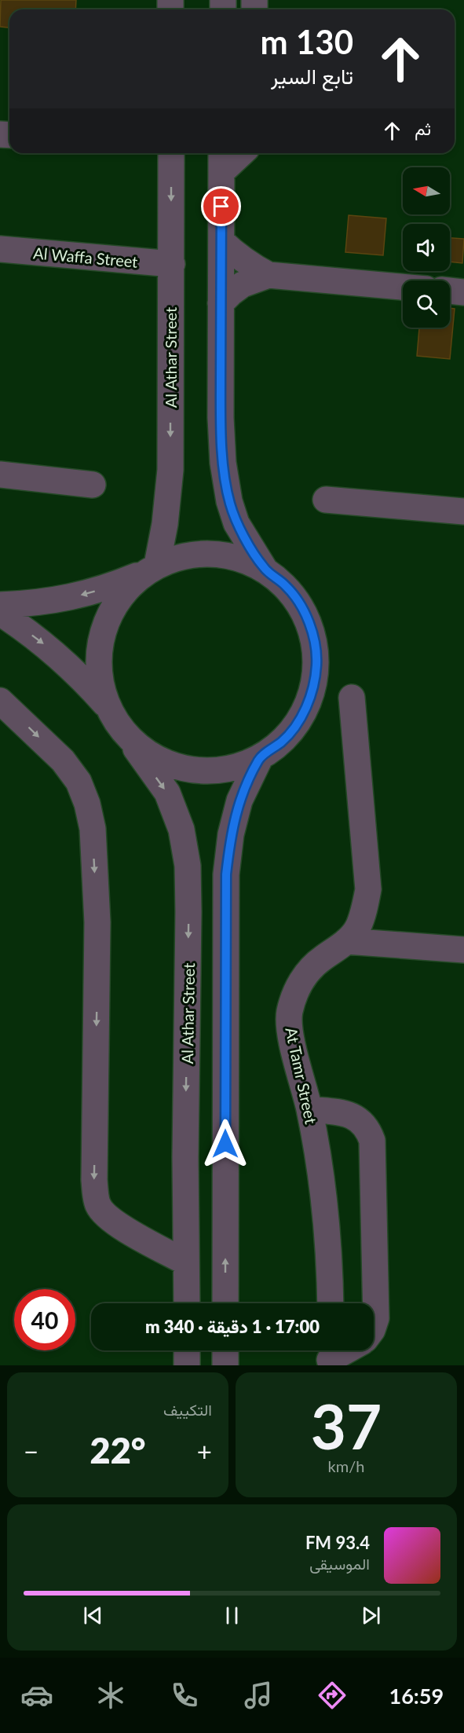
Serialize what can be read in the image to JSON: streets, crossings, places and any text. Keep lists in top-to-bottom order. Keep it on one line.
{"streets":{"street":["Al Waffa Street","Al Athar Street","At Tamr Street"]},"crossings":[["Al Waffa Street","Al Athar Street"]],"north":"left","page":{"turn":["130 m","تابع السير"],"then":"ثم","limit":"40","trip":"17:00 · 1 دقيقة · 340 m","tile":[["37","km/h"],"التكييف"],"heat":["−","22°","+"],"song":["93.4 FM","الموسيقى"],"tabs":"16:59"}}
